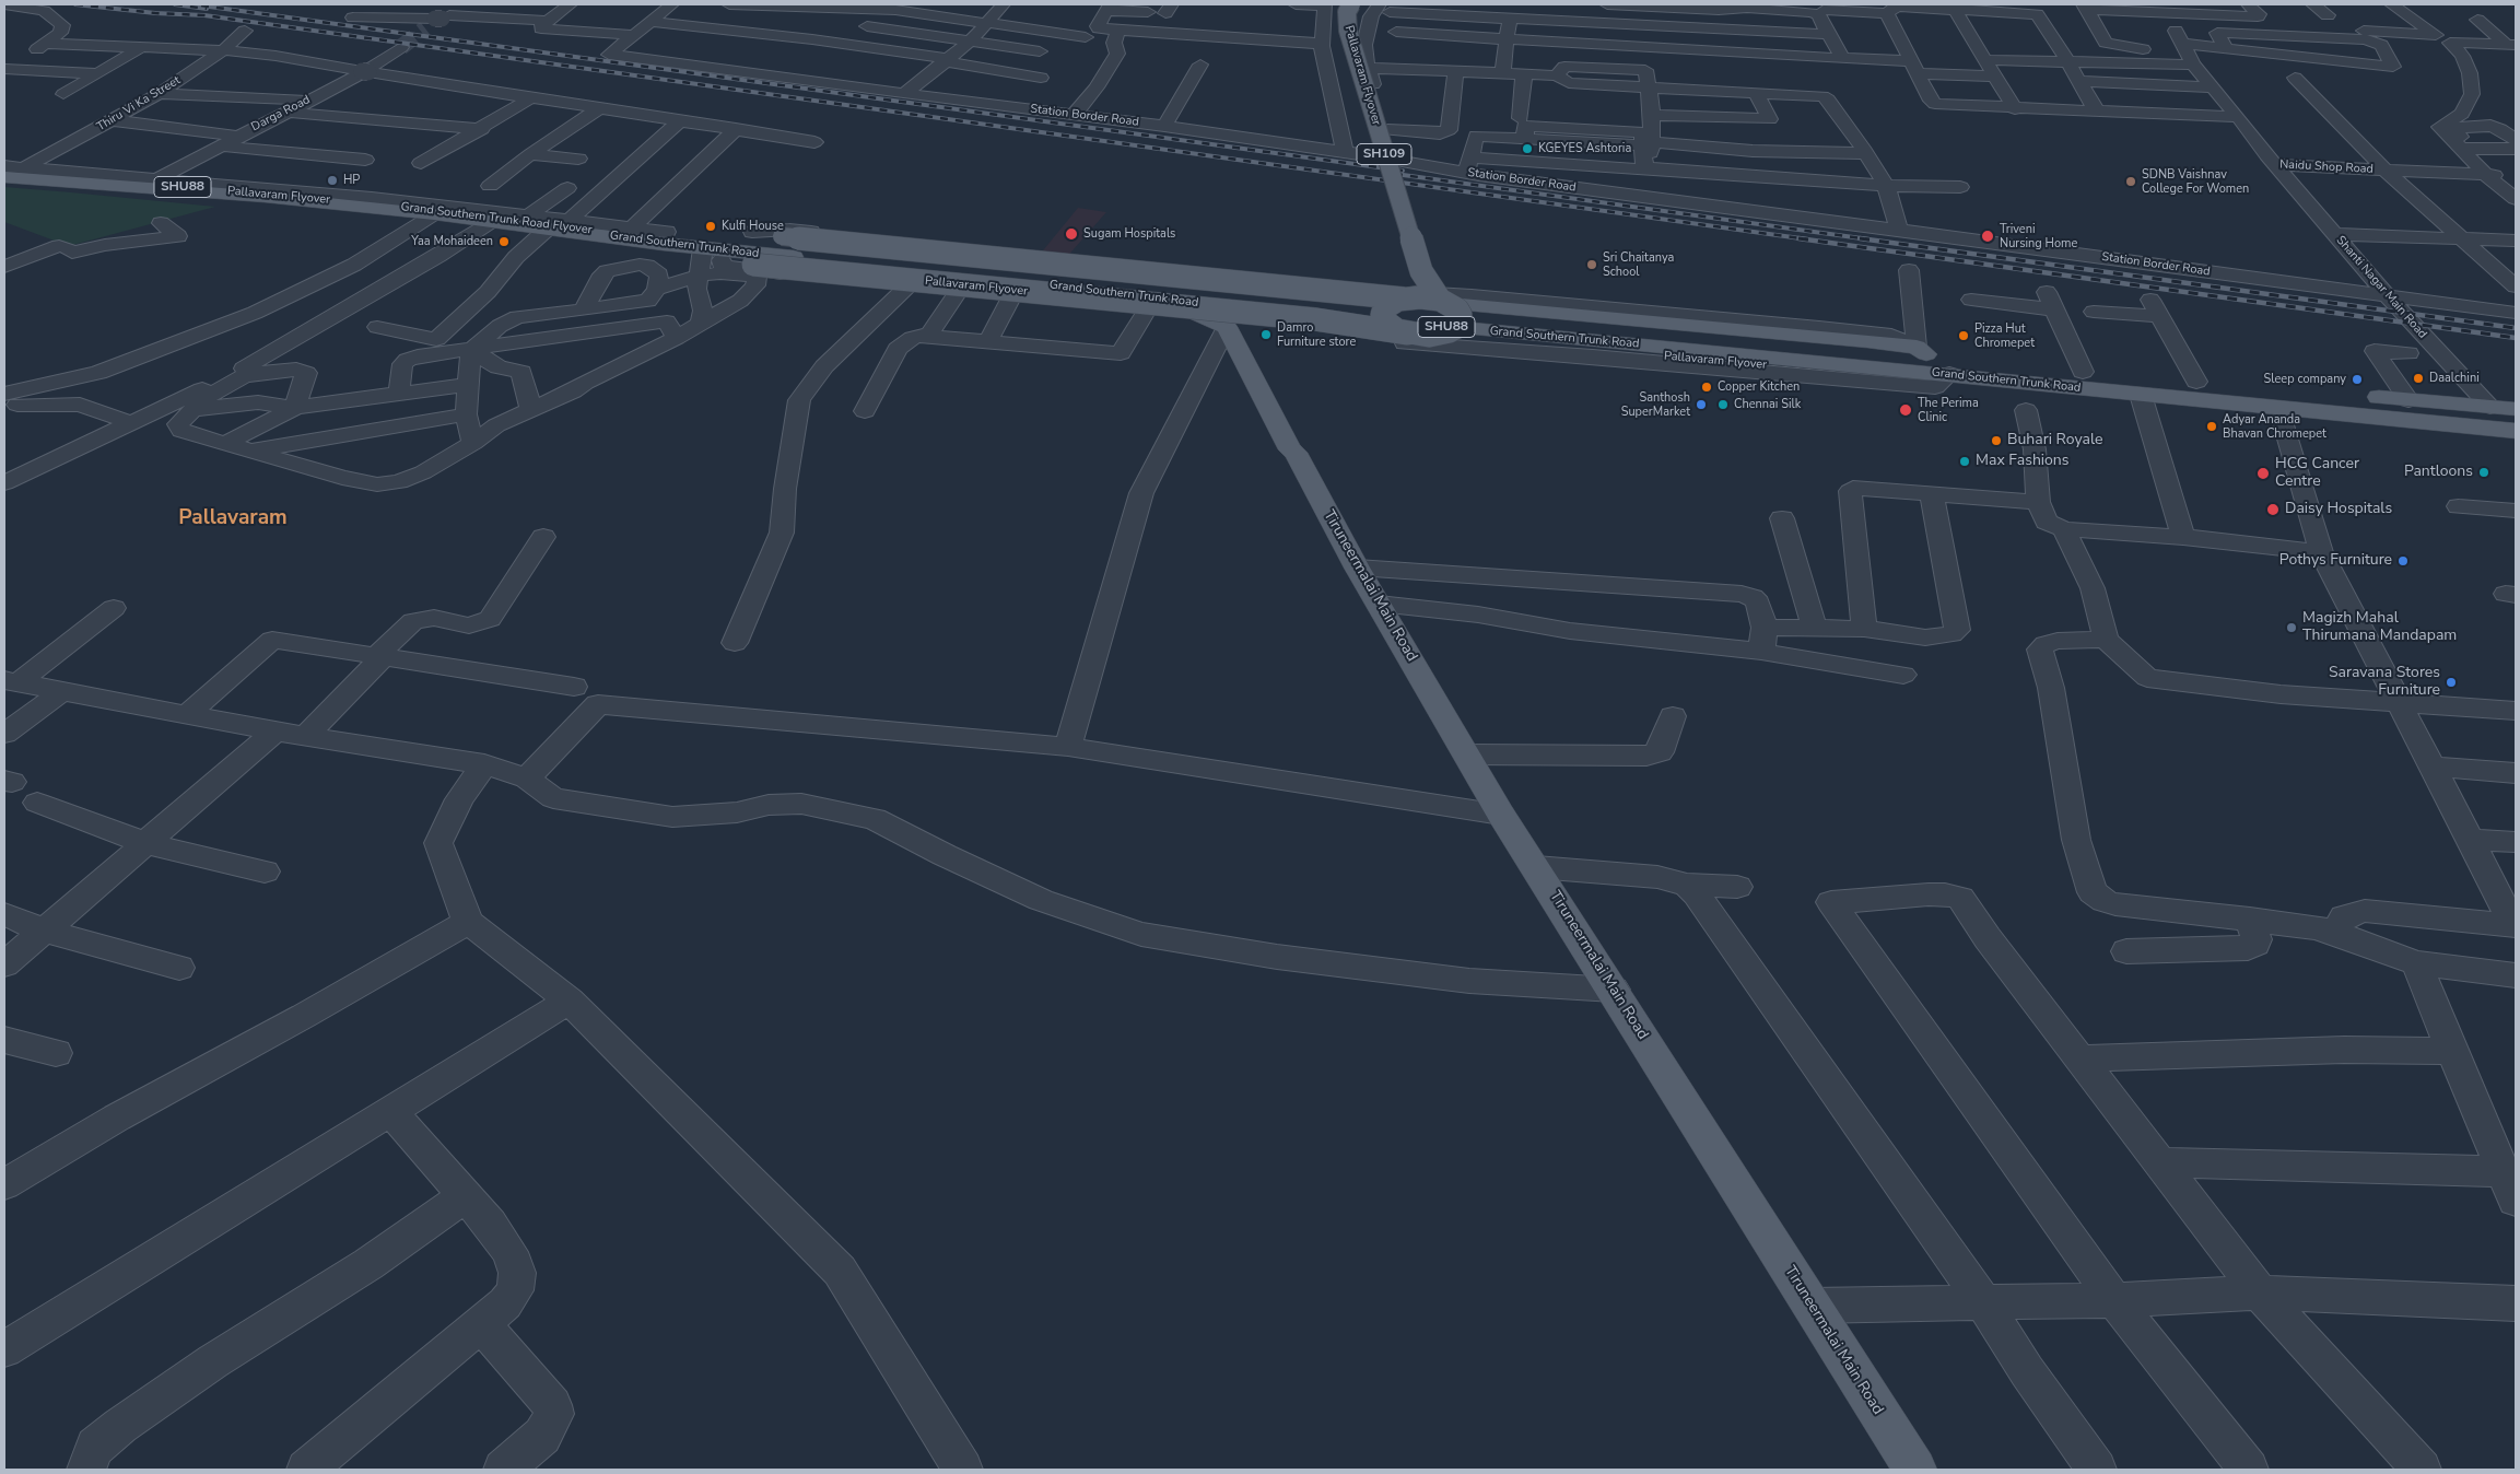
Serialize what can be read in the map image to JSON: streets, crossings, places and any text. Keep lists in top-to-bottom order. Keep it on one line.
{"streets":{"main road":["Pallavaram Flyover","SH109","SHU88","Grand Southern Trunk Road Flyover","Grand Southern Trunk Road","Tiruneermalai Main Road"],"street":["Thiru Vi Ka Street","Darga Road","Station Border Road","Naidu Shop Road","Shanti Nagar Main Road"]},"crossings":[["Pallavaram Flyover","Grand Southern Trunk Road Flyover"],["Pallavaram Flyover","Grand Southern Trunk Road"],["Station Border Road","Shanti Nagar Main Road"],["Naidu Shop Road","Shanti Nagar Main Road"],["Grand Southern Trunk Road Flyover","Grand Southern Trunk Road"],["Grand Southern Trunk Road","Shanti Nagar Main Road"],["Grand Southern Trunk Road","Tiruneermalai Main Road"]],"districts":["Pallavaram"],"places":["KGEYES Ashtoria","HP","SDNB Vaishnav College For Women","Kulfi House","Sugam Hospitals","Triveni Nursing Home","Yaa Mohaideen","Sri Chaitanya School","Damro Furniture store","Pizza Hut Chromepet","Daalchini","Sleep company","Copper Kitchen","Santhosh SuperMarket","Chennai Silk","The Perima Clinic","Adyar Ananda Bhavan Chromepet","Buhari Royale","Max Fashions","Pantloons","HCG Cancer Centre","Daisy Hospitals","Pothys Furniture","Magizh Mahal Thirumana Mandapam","Saravana Stores Furniture"]}
